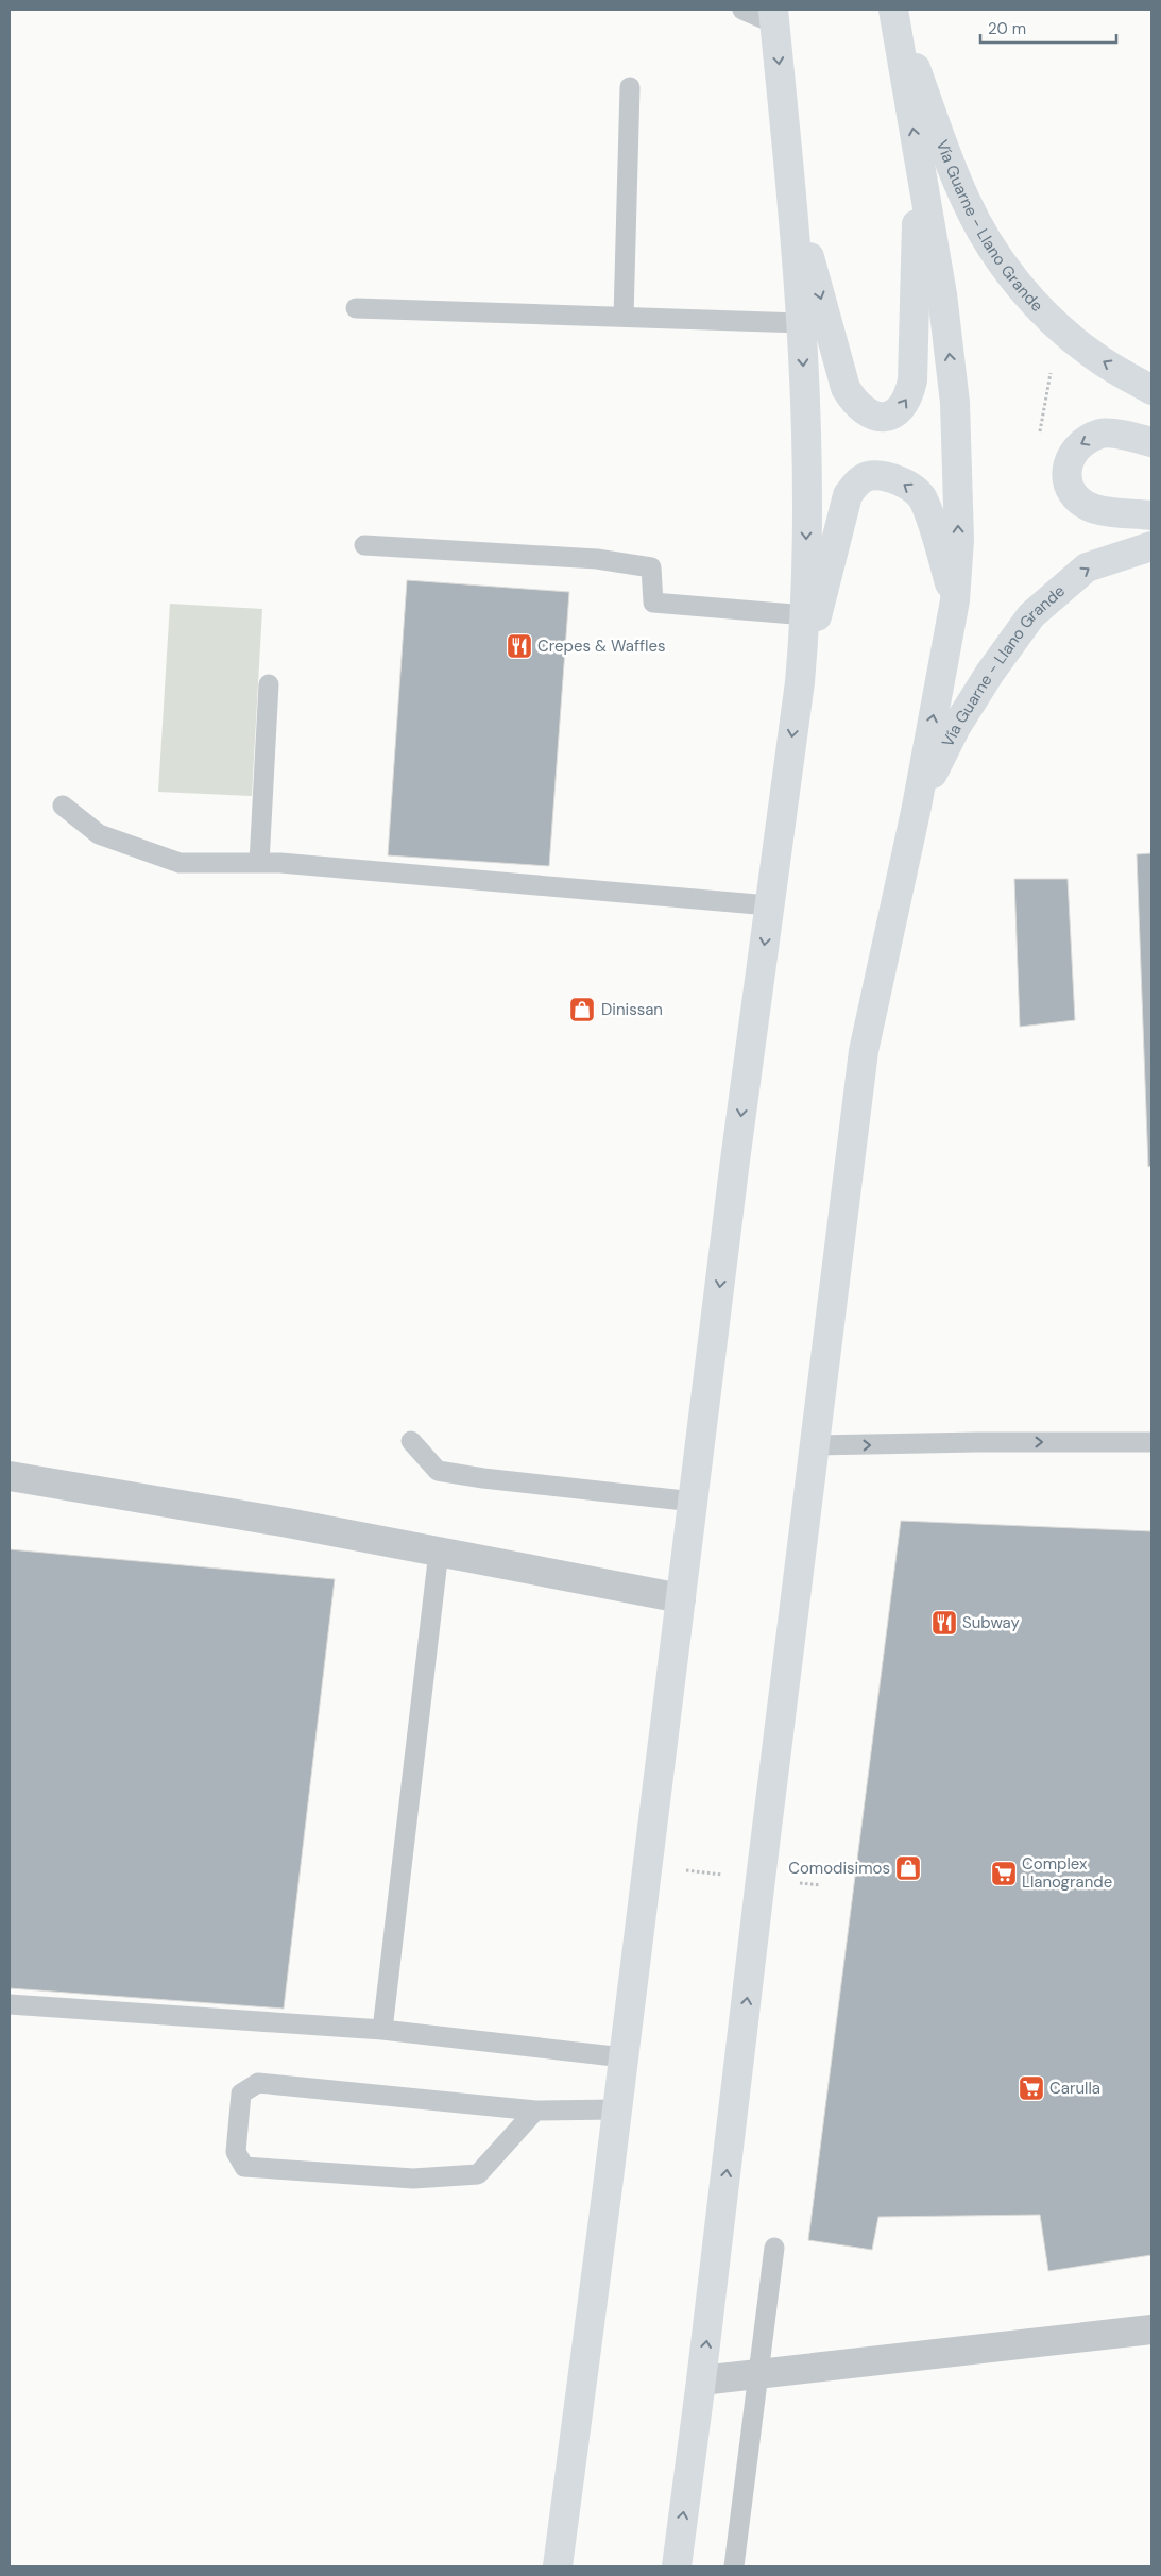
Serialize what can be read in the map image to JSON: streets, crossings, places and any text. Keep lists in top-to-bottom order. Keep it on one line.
{"streets":{"main road":["Vía Guarne - Llano Grande"]},"places":{"restaurant":["Crepes & Waffles","Subway"],"shop":["Dinissan","Comodisimos"],"supermarket":["Complex Llanogrande","Carulla"]},"scale_bar":"20 m"}
